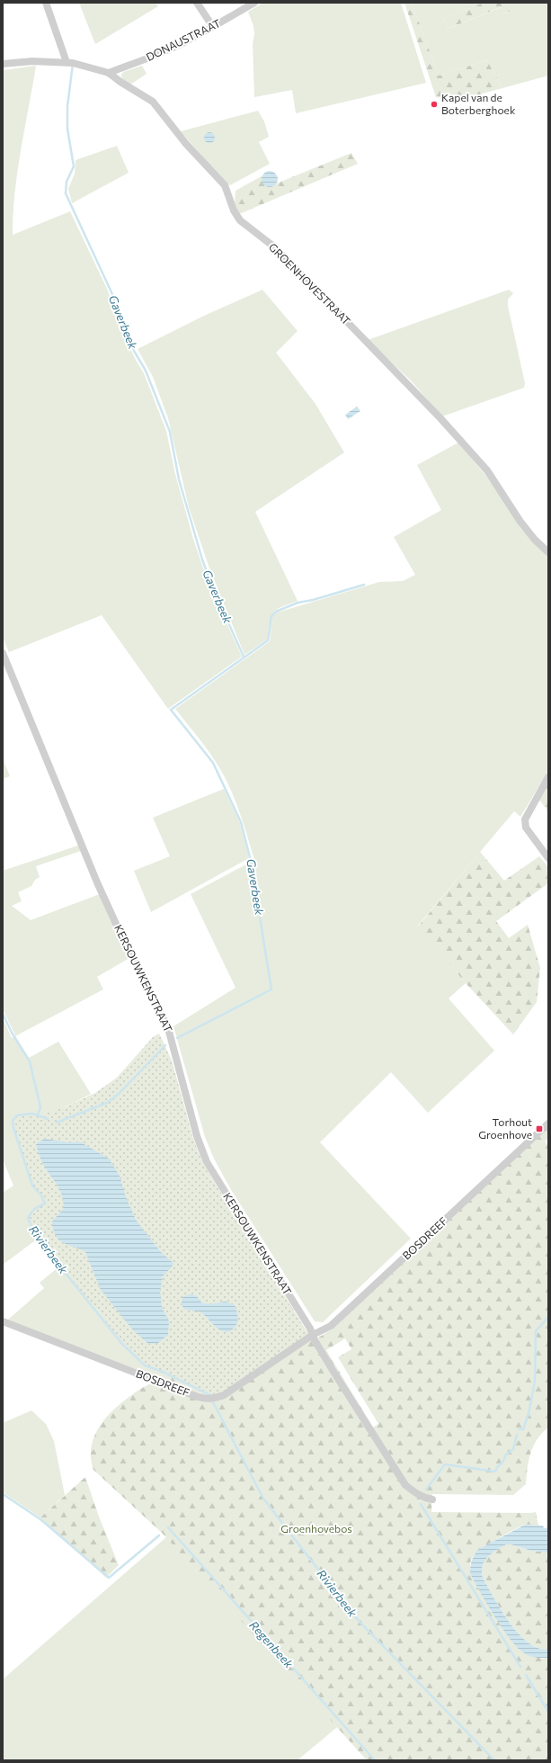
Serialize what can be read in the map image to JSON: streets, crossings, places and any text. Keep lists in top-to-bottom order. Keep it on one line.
{"streets":{"street":["DONAUSTRAAT","GROENHOVESTRAAT","KERSOUWKENSTRAAT","BOSDREEF"]},"crossings":[["DONAUSTRAAT","GROENHOVESTRAAT"],["KERSOUWKENSTRAAT","BOSDREEF"]],"water":["Gaverbeek","Rivierbeek","Regenbeek"],"parks":["Groenhovebos"],"places":{"other":["Kapel van de Boterberghoek"],"transit":["Torhout Groenhove"]}}
